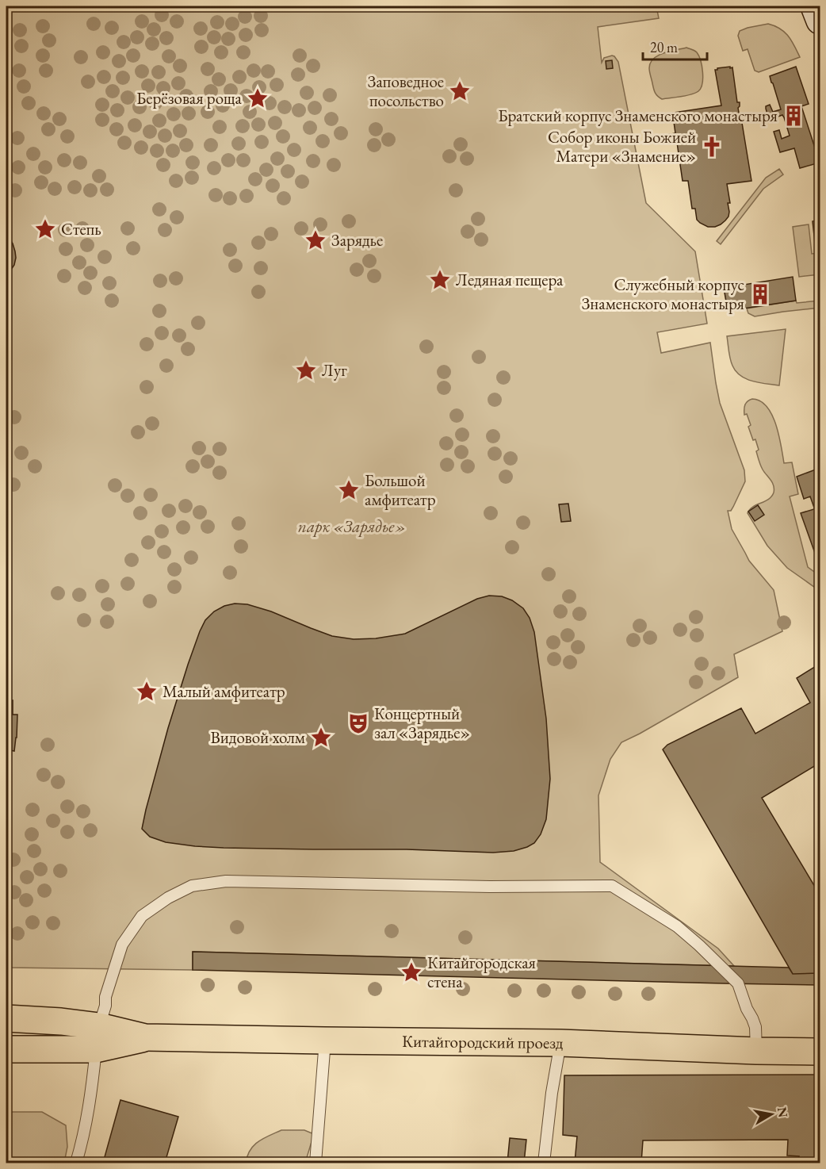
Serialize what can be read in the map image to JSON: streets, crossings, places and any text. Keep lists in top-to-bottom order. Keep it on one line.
{"streets":{"main road":["Китайгородский проезд"]},"parks":["парк «Зарядье»"],"places":{"place":["Заповедное посольство","Берёзовая роща","Степь","Зарядье","Ледяная пещера","Луг","Большой амфитеатр","Малый амфитеатр","Видовой холм","Китайгородская стена"],"building":["Братский корпус Знаменского монастыря","Служебный корпус Знаменского монастыря"],"church":["Собор иконы Божией Матери «Знамение»"],"theatre":["Концертный зал «Зарядье»"]},"scale_bar":"20 m","north":"right"}
